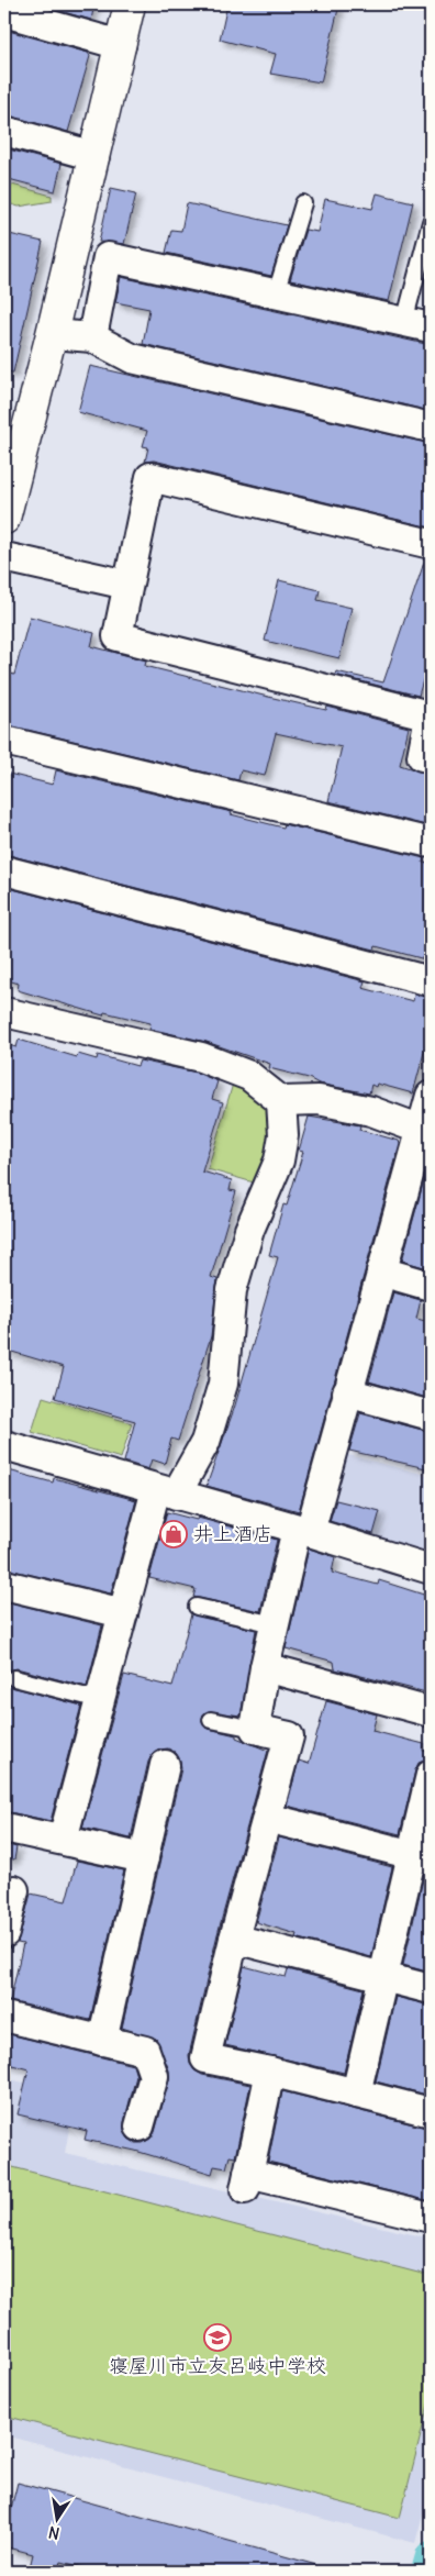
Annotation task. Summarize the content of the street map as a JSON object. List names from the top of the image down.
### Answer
{
  "places": {
    "shop": ["井上酒店"],
    "school or university": ["寝屋川市立友呂岐中学校"]
  },
  "north": "bottom"
}
